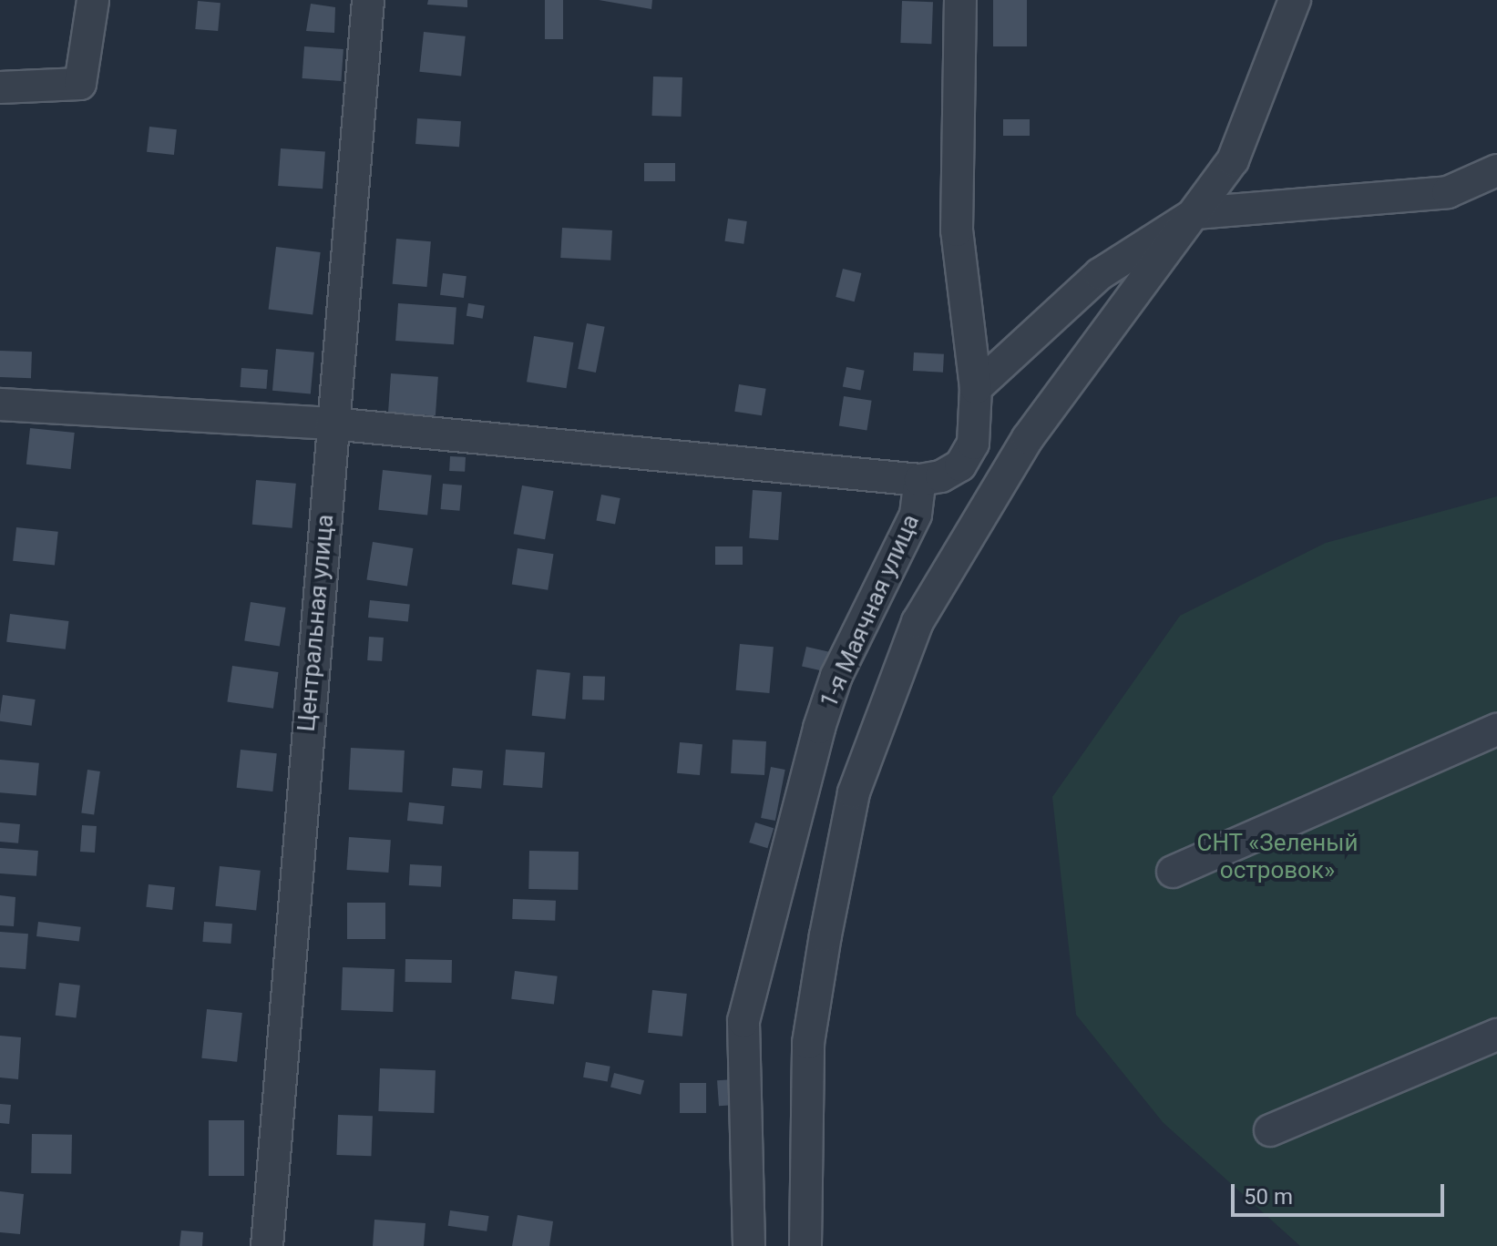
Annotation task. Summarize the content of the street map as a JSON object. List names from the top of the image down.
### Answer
{
  "streets": {
    "street": ["1-я Маячная улица", "Центральная улица"]
  },
  "parks": ["СНТ «Зеленый островок»"],
  "scale_bar": "50 m"
}
